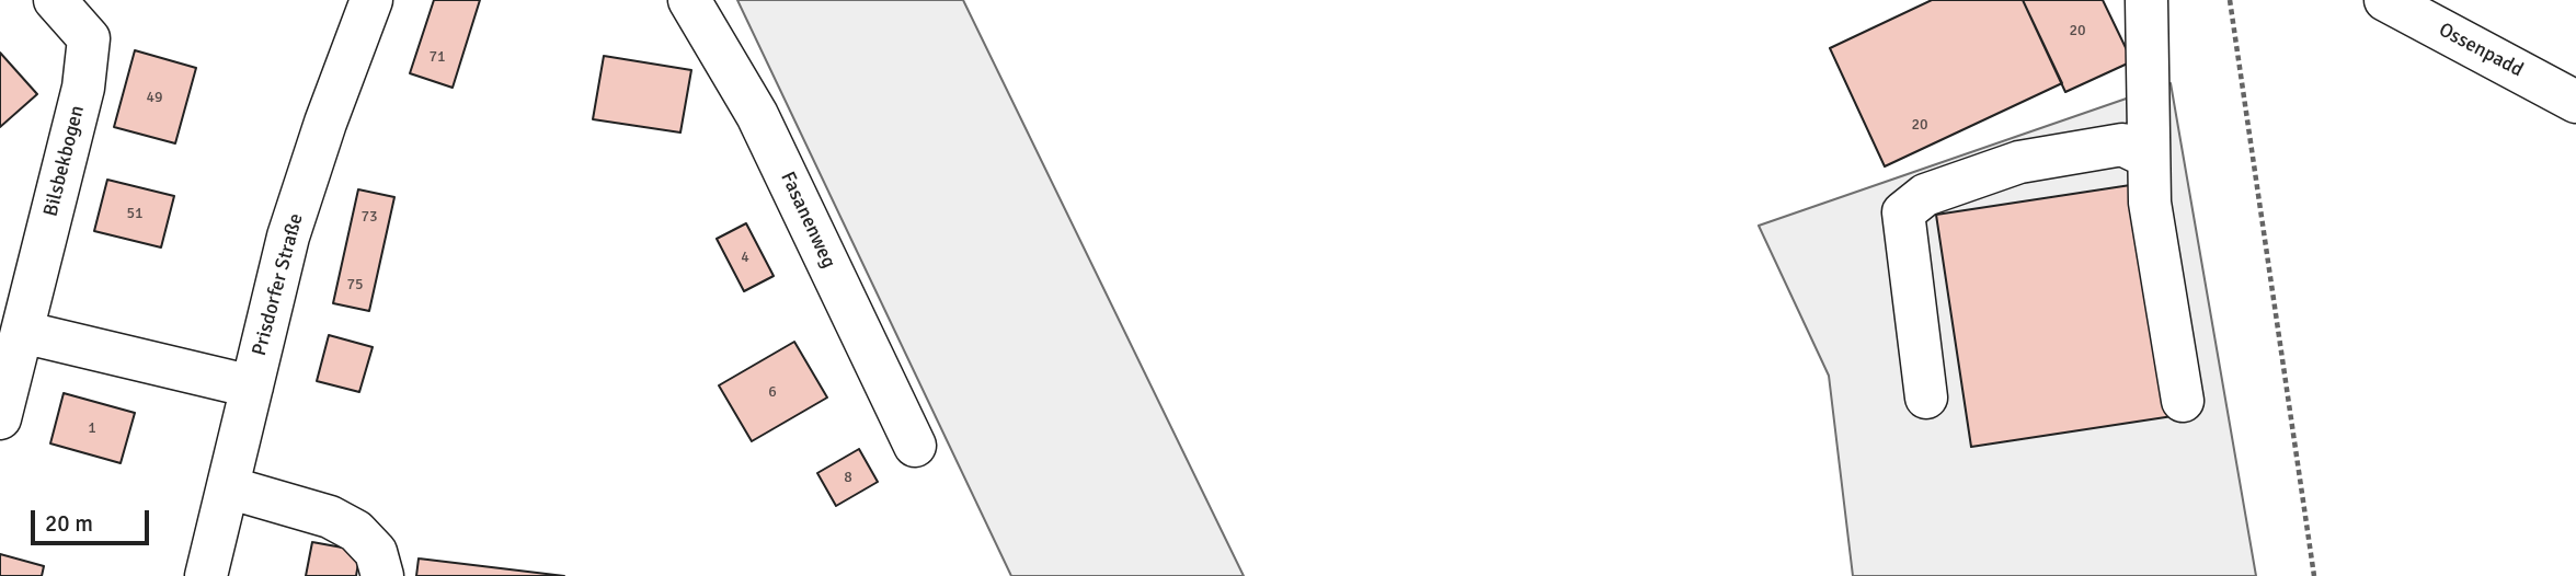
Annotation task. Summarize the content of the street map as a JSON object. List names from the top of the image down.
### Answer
{
  "streets": {
    "street": [
      "Ossenpadd",
      "Bilsbekbogen",
      "Fasanenweg",
      "Prisdorfer Straße"
    ]
  },
  "house_numbers": [
    "20",
    "71",
    "49",
    "20",
    "51",
    "73",
    "4",
    "75",
    "6",
    "1",
    "8"
  ],
  "scale_bar": "20 m"
}
